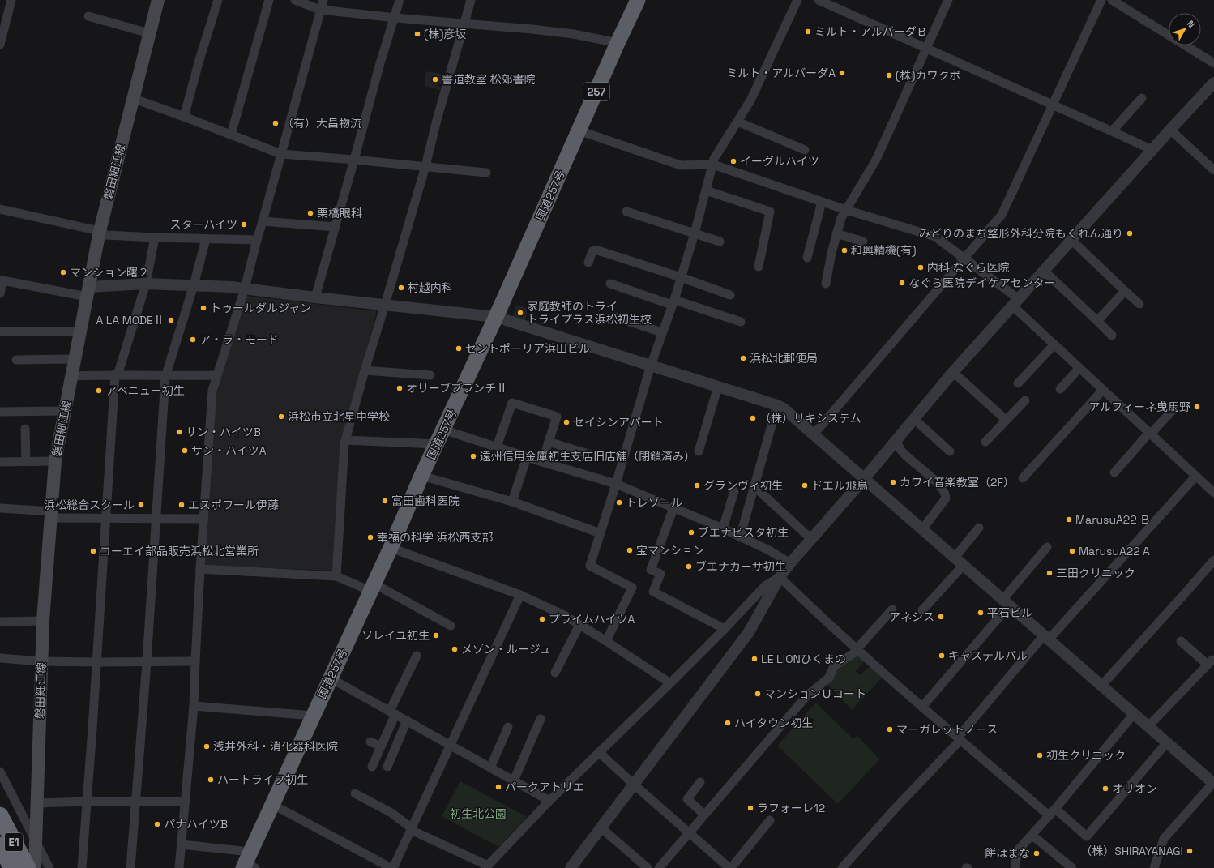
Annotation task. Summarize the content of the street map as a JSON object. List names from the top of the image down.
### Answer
{
  "streets": {
    "highway": ["257", "国道257号", "E1"],
    "main road": ["磐田細江線"]
  },
  "parks": ["初生北公園"],
  "places": [
    "ミルト・アルバーダＢ",
    "(株)彦坂",
    "ミルト・アルバーダA",
    "(株)カワクボ",
    "書道教室 松郊書院",
    "（有）大昌物流",
    "イーグルハイツ",
    "栗橋眼科",
    "スターハイツ",
    "みどりのまち整形外科分院もくれん通り",
    "和興精機(有)",
    "内科 なぐら医院",
    "マンション曙２",
    "なぐら医院デイケアセンター",
    "村越内科",
    "トゥールダルジャン",
    "家庭教師のトライ トライプラス浜松初生校",
    "A LA MODEⅡ",
    "ア・ラ・モード",
    "セントポーリア浜田ビル",
    "浜松北郵便局",
    "オリーブブランチⅡ",
    "アベニュー初生",
    "アルフィーネ曵馬野",
    "浜松市立北星中学校",
    "（株）リキシステム",
    "セイシンアパート",
    "サン・ハイツB",
    "サン・ハイツA",
    "遠州信用金庫初生支店旧店舗（閉鎖済み）",
    "カワイ音楽教室（2F）",
    "グランヴィ初生",
    "ドエル飛鳥",
    "富田歯科医院",
    "トレゾール",
    "浜松総合スクール",
    "エスポワール伊藤",
    "MarusuA22 Ｂ",
    "ブエナビスタ初生",
    "幸福の科学 浜松西支部",
    "宝マンション",
    "コーエイ部品販売浜松北営業所",
    "MarusuA22 A",
    "ブエナカーサ初生",
    "三田クリニック",
    "平石ビル",
    "アネシス",
    "プライムハイツA",
    "ソレイユ初生",
    "メゾン・ルージュ",
    "キャステルパル",
    "LE LIONひくまの",
    "マンションＵコート",
    "ハイタウン初生",
    "マーガレットノース",
    "浅井外科・消化器科医院",
    "初生クリニック",
    "ハートライフ初生",
    "パークアトリエ",
    "オリオン",
    "ラフォーレ12",
    "パナハイツB",
    "（株）SHIRAYANAGI",
    "餅はまな"
  ],
  "north": "top right"
}
